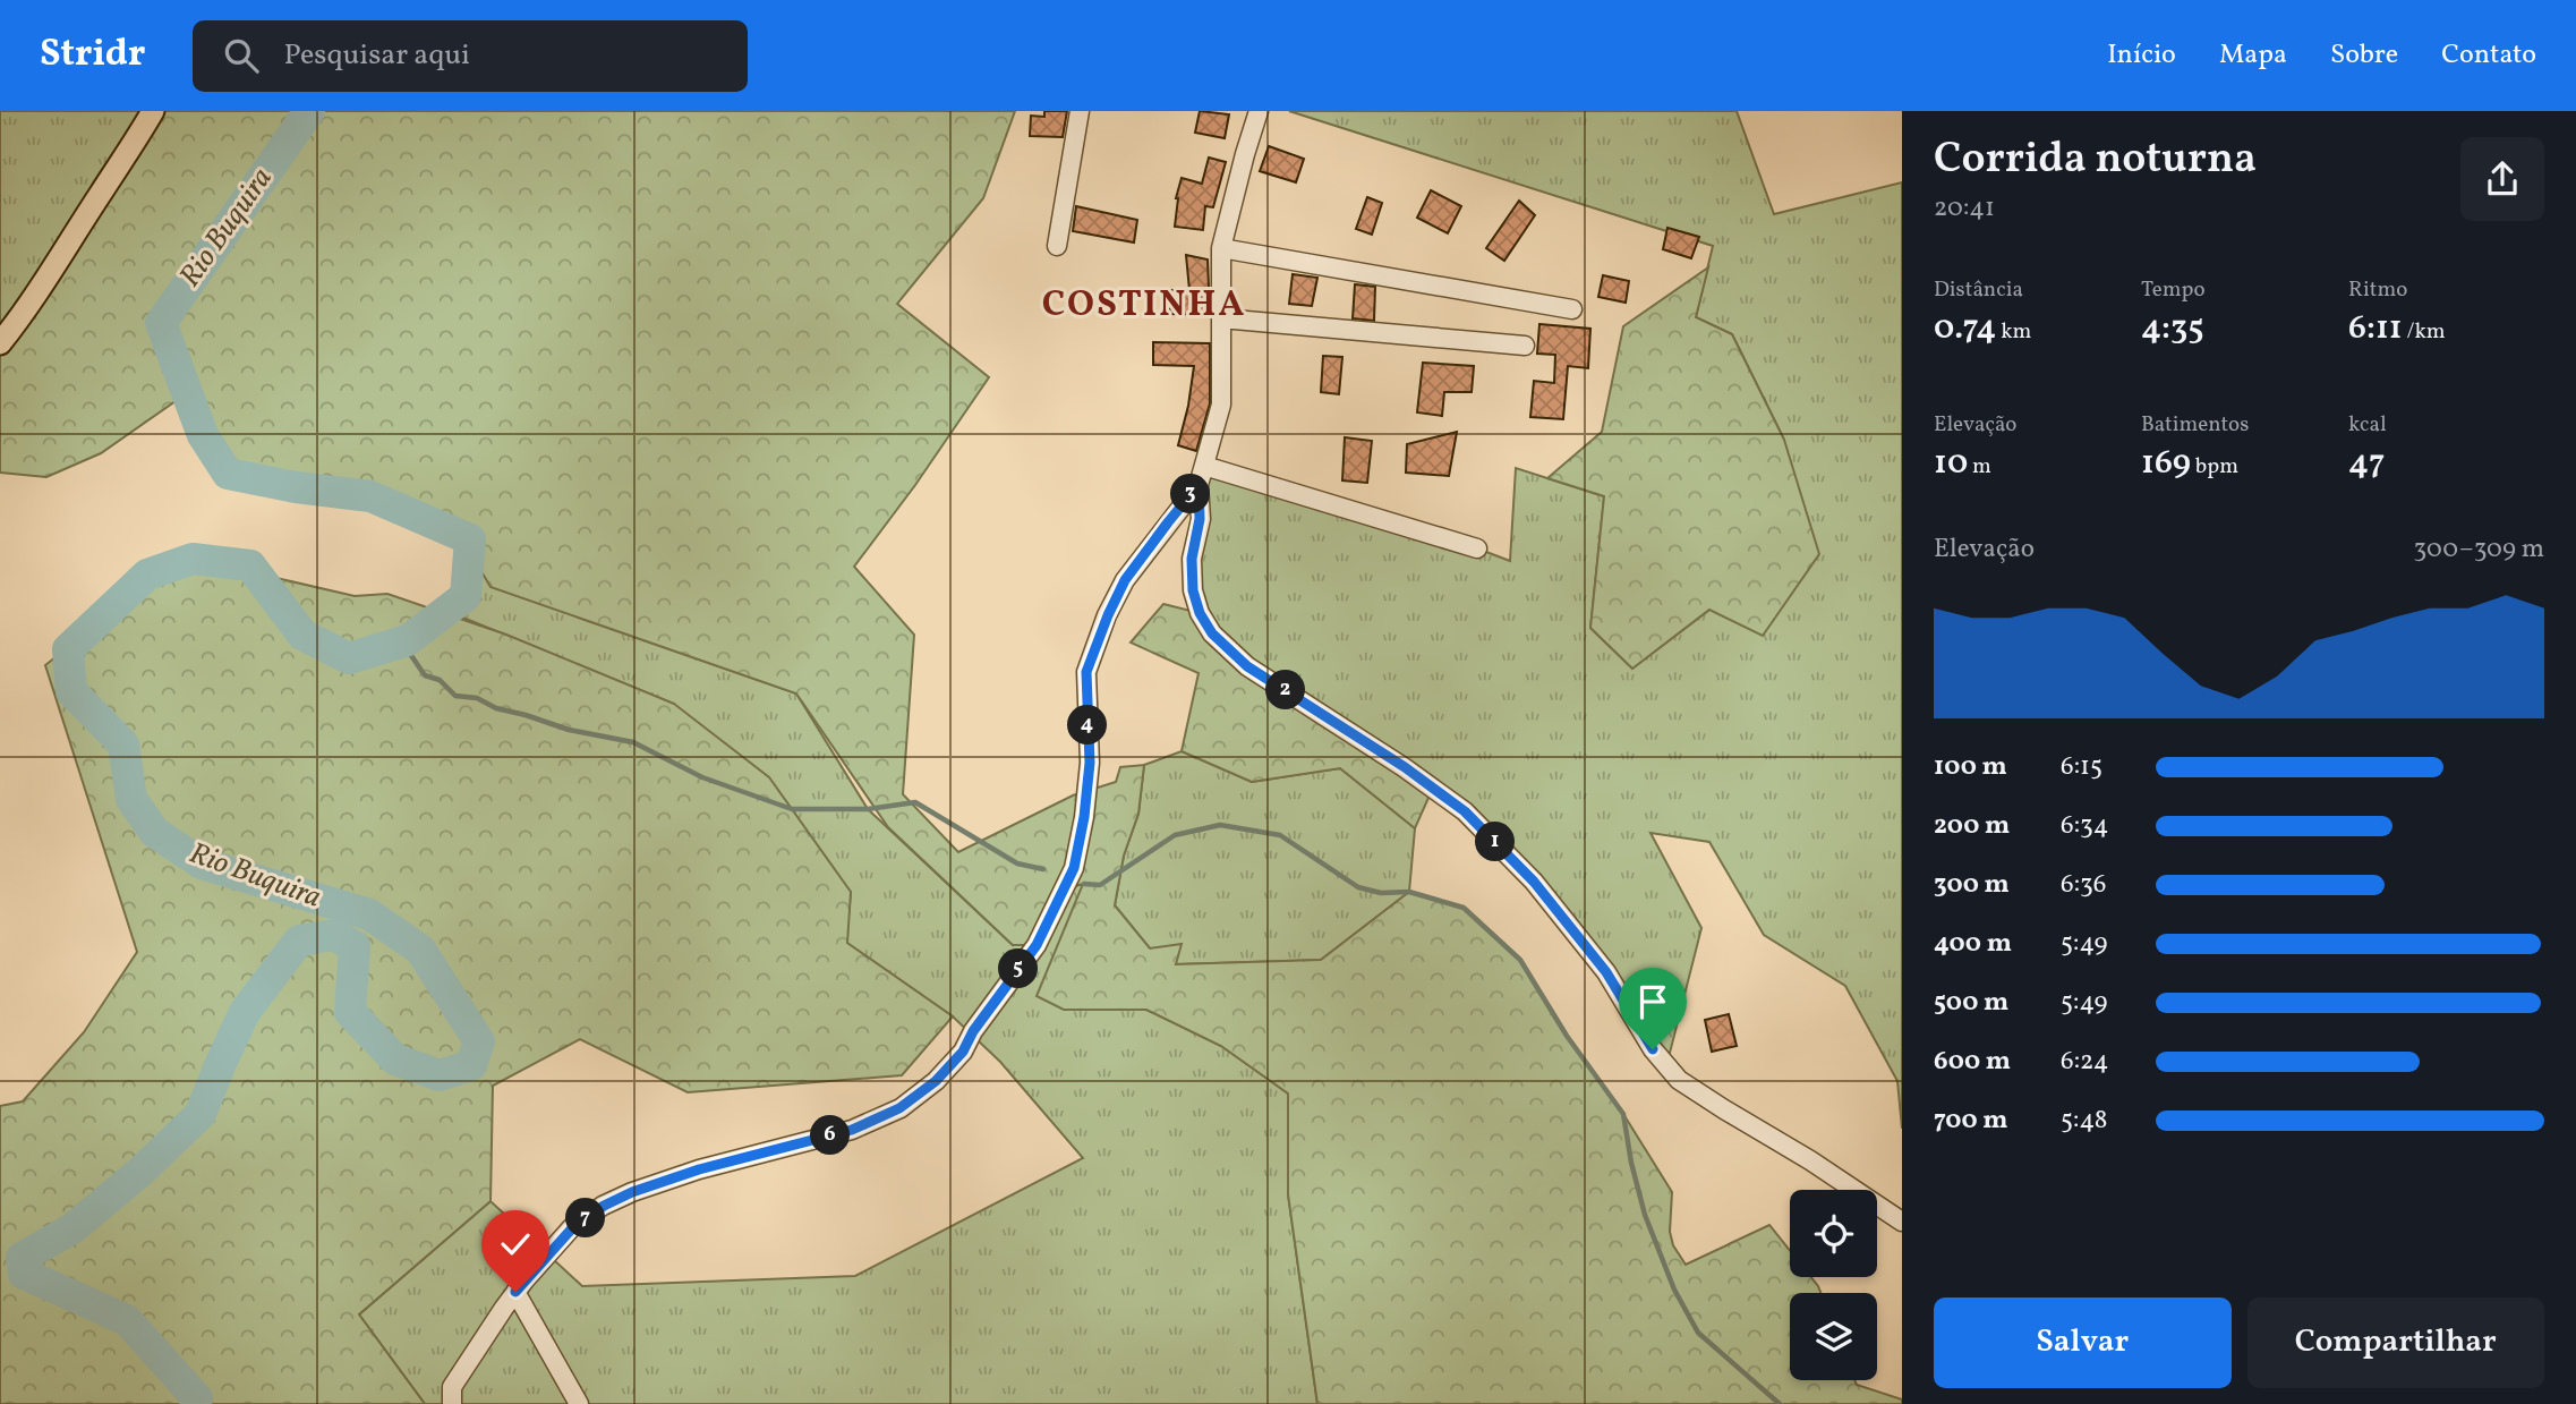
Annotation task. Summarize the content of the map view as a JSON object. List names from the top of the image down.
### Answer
{
  "districts": ["COSTINHA"],
  "water": ["Rio Buquira"],
  "page": {
    "header": "Stridr",
    "search": "Pesquisar aqui",
    "nav": [
      "Início",
      "Mapa",
      "Sobre",
      "Contato"
    ],
    "heading": ["Corrida noturna", "20:41"],
    "stats": [
      ["Distância", "0.74 km"],
      ["Tempo", "4:35"],
      ["Ritmo", "6:11 /km"],
      ["Elevação", "10 m"],
      ["Batimentos", "169 bpm"],
      ["kcal", "47"]
    ],
    "pins": [
      "3",
      "2",
      "4",
      "1",
      "5",
      "6",
      "7"
    ],
    "chart": ["Elevação", "300–309 m"],
    "list": [
      {
        "name": "100 m",
        "note": "6:15"
      },
      {
        "name": "200 m",
        "note": "6:34"
      },
      {
        "name": "300 m",
        "note": "6:36"
      },
      {
        "name": "400 m",
        "note": "5:49"
      },
      {
        "name": "500 m",
        "note": "5:49"
      },
      {
        "name": "600 m",
        "note": "6:24"
      },
      {
        "name": "700 m",
        "note": "5:48"
      }
    ],
    "buttons": ["Salvar", "Compartilhar"]
  }
}
